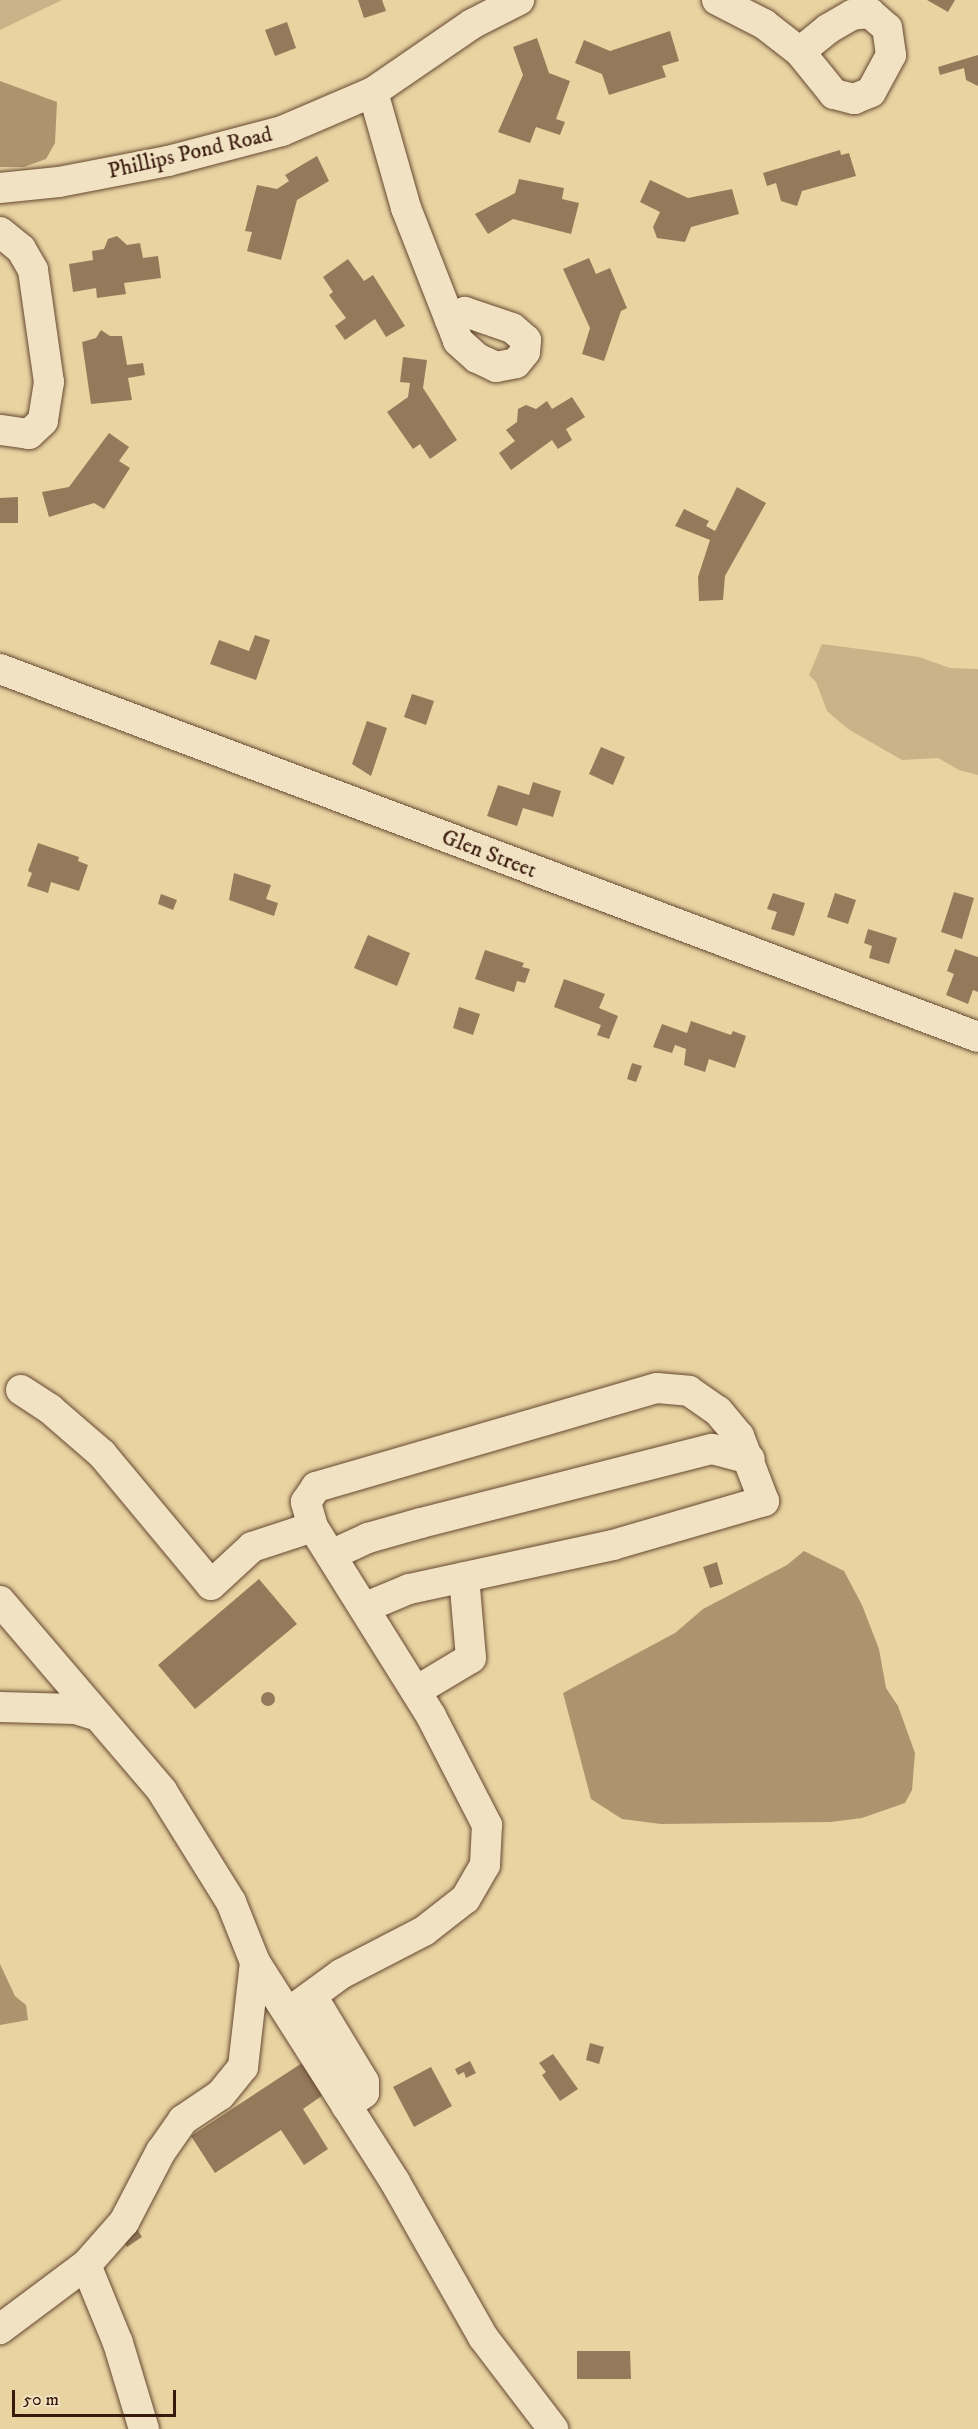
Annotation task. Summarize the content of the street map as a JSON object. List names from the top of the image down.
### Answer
{
  "streets": {
    "street": ["Phillips Pond Road", "Glen Street"]
  },
  "scale_bar": "50 m"
}
